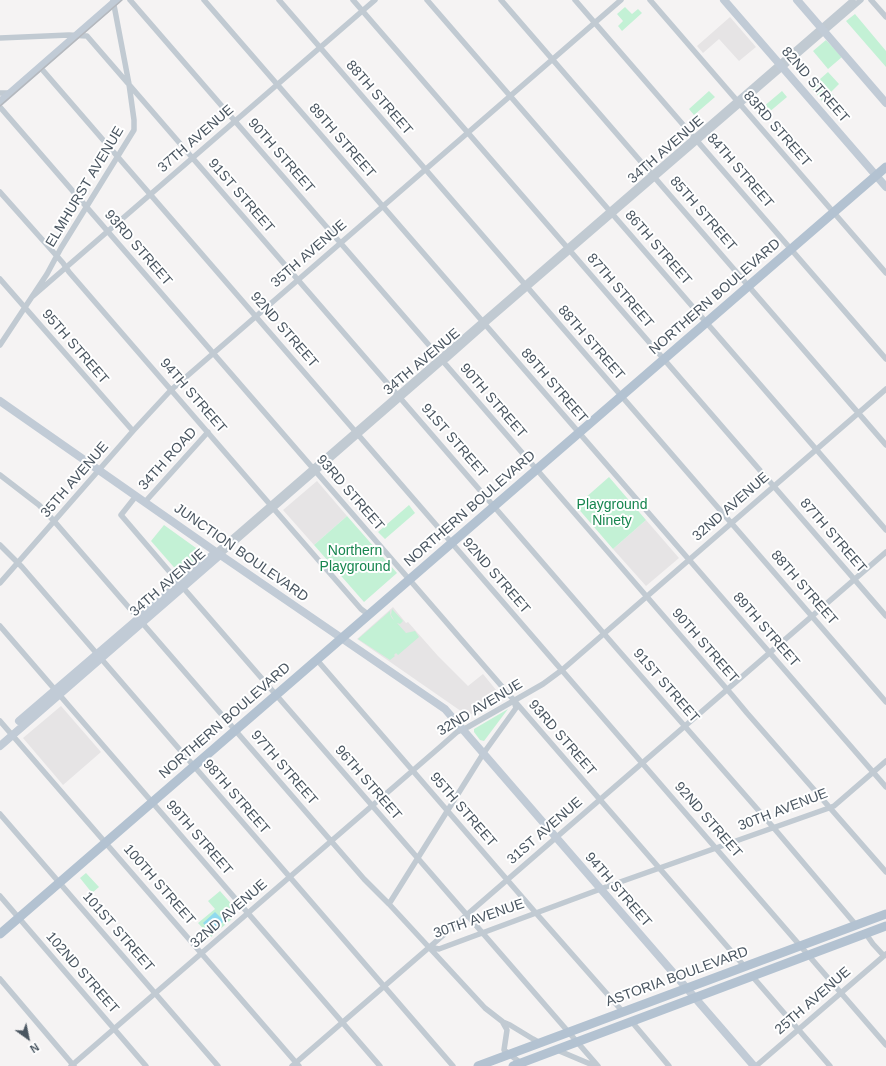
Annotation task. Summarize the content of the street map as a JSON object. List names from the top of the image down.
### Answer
{
  "streets": {
    "main road": [
      "82ND STREET",
      "34TH AVENUE",
      "NORTHERN BOULEVARD",
      "94TH STREET",
      "JUNCTION BOULEVARD",
      "ASTORIA BOULEVARD"
    ],
    "street": [
      "88TH STREET",
      "83RD STREET",
      "37TH AVENUE",
      "89TH STREET",
      "90TH STREET",
      "84TH STREET",
      "ELMHURST AVENUE",
      "91ST STREET",
      "85TH STREET",
      "93RD STREET",
      "86TH STREET",
      "35TH AVENUE",
      "87TH STREET",
      "92ND STREET",
      "95TH STREET",
      "34TH ROAD",
      "32ND AVENUE",
      "97TH STREET",
      "96TH STREET",
      "98TH STREET",
      "30TH AVENUE",
      "31ST AVENUE",
      "99TH STREET",
      "100TH STREET",
      "101ST STREET",
      "102ND STREET",
      "25TH AVENUE"
    ]
  },
  "crossings": [
    ["82ND STREET", "34TH AVENUE"],
    ["82ND STREET", "NORTHERN BOULEVARD"],
    ["88TH STREET", "37TH AVENUE"],
    ["88TH STREET", "34TH AVENUE"],
    ["88TH STREET", "35TH AVENUE"],
    ["88TH STREET", "NORTHERN BOULEVARD"],
    ["88TH STREET", "32ND AVENUE"],
    ["88TH STREET", "31ST AVENUE"],
    ["83RD STREET", "34TH AVENUE"],
    ["83RD STREET", "NORTHERN BOULEVARD"],
    ["37TH AVENUE", "89TH STREET"],
    ["37TH AVENUE", "90TH STREET"],
    ["37TH AVENUE", "ELMHURST AVENUE"],
    ["37TH AVENUE", "91ST STREET"],
    ["37TH AVENUE", "93RD STREET"],
    ["37TH AVENUE", "87TH STREET"],
    ["37TH AVENUE", "92ND STREET"],
    ["37TH AVENUE", "94TH STREET"],
    ["89TH STREET", "34TH AVENUE"],
    ["89TH STREET", "35TH AVENUE"],
    ["89TH STREET", "NORTHERN BOULEVARD"],
    ["89TH STREET", "32ND AVENUE"],
    ["89TH STREET", "30TH AVENUE"],
    ["89TH STREET", "31ST AVENUE"],
    ["34TH AVENUE", "90TH STREET"],
    ["34TH AVENUE", "84TH STREET"],
    ["34TH AVENUE", "91ST STREET"],
    ["34TH AVENUE", "85TH STREET"],
    ["34TH AVENUE", "93RD STREET"],
    ["34TH AVENUE", "86TH STREET"],
    ["34TH AVENUE", "87TH STREET"],
    ["34TH AVENUE", "92ND STREET"],
    ["34TH AVENUE", "94TH STREET"],
    ["34TH AVENUE", "JUNCTION BOULEVARD"],
    ["34TH AVENUE", "97TH STREET"],
    ["34TH AVENUE", "96TH STREET"],
    ["34TH AVENUE", "98TH STREET"],
    ["34TH AVENUE", "99TH STREET"],
    ["34TH AVENUE", "100TH STREET"],
    ["90TH STREET", "35TH AVENUE"],
    ["90TH STREET", "NORTHERN BOULEVARD"],
    ["90TH STREET", "32ND AVENUE"],
    ["90TH STREET", "30TH AVENUE"],
    ["90TH STREET", "31ST AVENUE"],
    ["84TH STREET", "35TH AVENUE"],
    ["84TH STREET", "NORTHERN BOULEVARD"],
    ["ELMHURST AVENUE", "91ST STREET"],
    ["ELMHURST AVENUE", "93RD STREET"],
    ["ELMHURST AVENUE", "92ND STREET"],
    ["ELMHURST AVENUE", "95TH STREET"],
    ["ELMHURST AVENUE", "94TH STREET"],
    ["91ST STREET", "35TH AVENUE"],
    ["91ST STREET", "NORTHERN BOULEVARD"],
    ["91ST STREET", "32ND AVENUE"],
    ["91ST STREET", "30TH AVENUE"],
    ["91ST STREET", "31ST AVENUE"],
    ["91ST STREET", "ASTORIA BOULEVARD"],
    ["85TH STREET", "35TH AVENUE"],
    ["85TH STREET", "NORTHERN BOULEVARD"],
    ["85TH STREET", "32ND AVENUE"],
    ["93RD STREET", "35TH AVENUE"],
    ["93RD STREET", "NORTHERN BOULEVARD"],
    ["93RD STREET", "32ND AVENUE"],
    ["93RD STREET", "30TH AVENUE"],
    ["93RD STREET", "31ST AVENUE"],
    ["93RD STREET", "ASTORIA BOULEVARD"],
    ["86TH STREET", "35TH AVENUE"],
    ["86TH STREET", "NORTHERN BOULEVARD"],
    ["86TH STREET", "32ND AVENUE"],
    ["35TH AVENUE", "87TH STREET"],
    ["35TH AVENUE", "92ND STREET"],
    ["35TH AVENUE", "95TH STREET"],
    ["35TH AVENUE", "94TH STREET"],
    ["35TH AVENUE", "JUNCTION BOULEVARD"],
    ["35TH AVENUE", "97TH STREET"],
    ["35TH AVENUE", "98TH STREET"],
    ["87TH STREET", "NORTHERN BOULEVARD"],
    ["87TH STREET", "32ND AVENUE"],
    ["87TH STREET", "31ST AVENUE"],
    ["NORTHERN BOULEVARD", "92ND STREET"],
    ["NORTHERN BOULEVARD", "95TH STREET"],
    ["NORTHERN BOULEVARD", "94TH STREET"],
    ["NORTHERN BOULEVARD", "JUNCTION BOULEVARD"],
    ["NORTHERN BOULEVARD", "97TH STREET"],
    ["NORTHERN BOULEVARD", "96TH STREET"],
    ["NORTHERN BOULEVARD", "98TH STREET"],
    ["NORTHERN BOULEVARD", "99TH STREET"],
    ["NORTHERN BOULEVARD", "100TH STREET"],
    ["NORTHERN BOULEVARD", "101ST STREET"],
    ["NORTHERN BOULEVARD", "102ND STREET"],
    ["92ND STREET", "32ND AVENUE"],
    ["92ND STREET", "30TH AVENUE"],
    ["92ND STREET", "31ST AVENUE"],
    ["92ND STREET", "ASTORIA BOULEVARD"],
    ["92ND STREET", "25TH AVENUE"],
    ["95TH STREET", "32ND AVENUE"],
    ["95TH STREET", "30TH AVENUE"],
    ["95TH STREET", "31ST AVENUE"],
    ["95TH STREET", "ASTORIA BOULEVARD"],
    ["94TH STREET", "34TH ROAD"],
    ["94TH STREET", "32ND AVENUE"],
    ["94TH STREET", "JUNCTION BOULEVARD"],
    ["94TH STREET", "30TH AVENUE"],
    ["94TH STREET", "31ST AVENUE"],
    ["94TH STREET", "ASTORIA BOULEVARD"],
    ["94TH STREET", "25TH AVENUE"],
    ["34TH ROAD", "JUNCTION BOULEVARD"],
    ["34TH ROAD", "96TH STREET"],
    ["32ND AVENUE", "JUNCTION BOULEVARD"],
    ["32ND AVENUE", "97TH STREET"],
    ["32ND AVENUE", "96TH STREET"],
    ["32ND AVENUE", "98TH STREET"],
    ["32ND AVENUE", "99TH STREET"],
    ["32ND AVENUE", "100TH STREET"],
    ["32ND AVENUE", "101ST STREET"],
    ["32ND AVENUE", "102ND STREET"],
    ["97TH STREET", "30TH AVENUE"],
    ["97TH STREET", "31ST AVENUE"],
    ["97TH STREET", "ASTORIA BOULEVARD"],
    ["96TH STREET", "30TH AVENUE"],
    ["96TH STREET", "31ST AVENUE"],
    ["96TH STREET", "ASTORIA BOULEVARD"],
    ["98TH STREET", "31ST AVENUE"],
    ["30TH AVENUE", "31ST AVENUE"],
    ["31ST AVENUE", "99TH STREET"],
    ["31ST AVENUE", "100TH STREET"]
  ],
  "parks": ["Playground Ninety", "Northern Playground"],
  "north": "bottom right"
}
